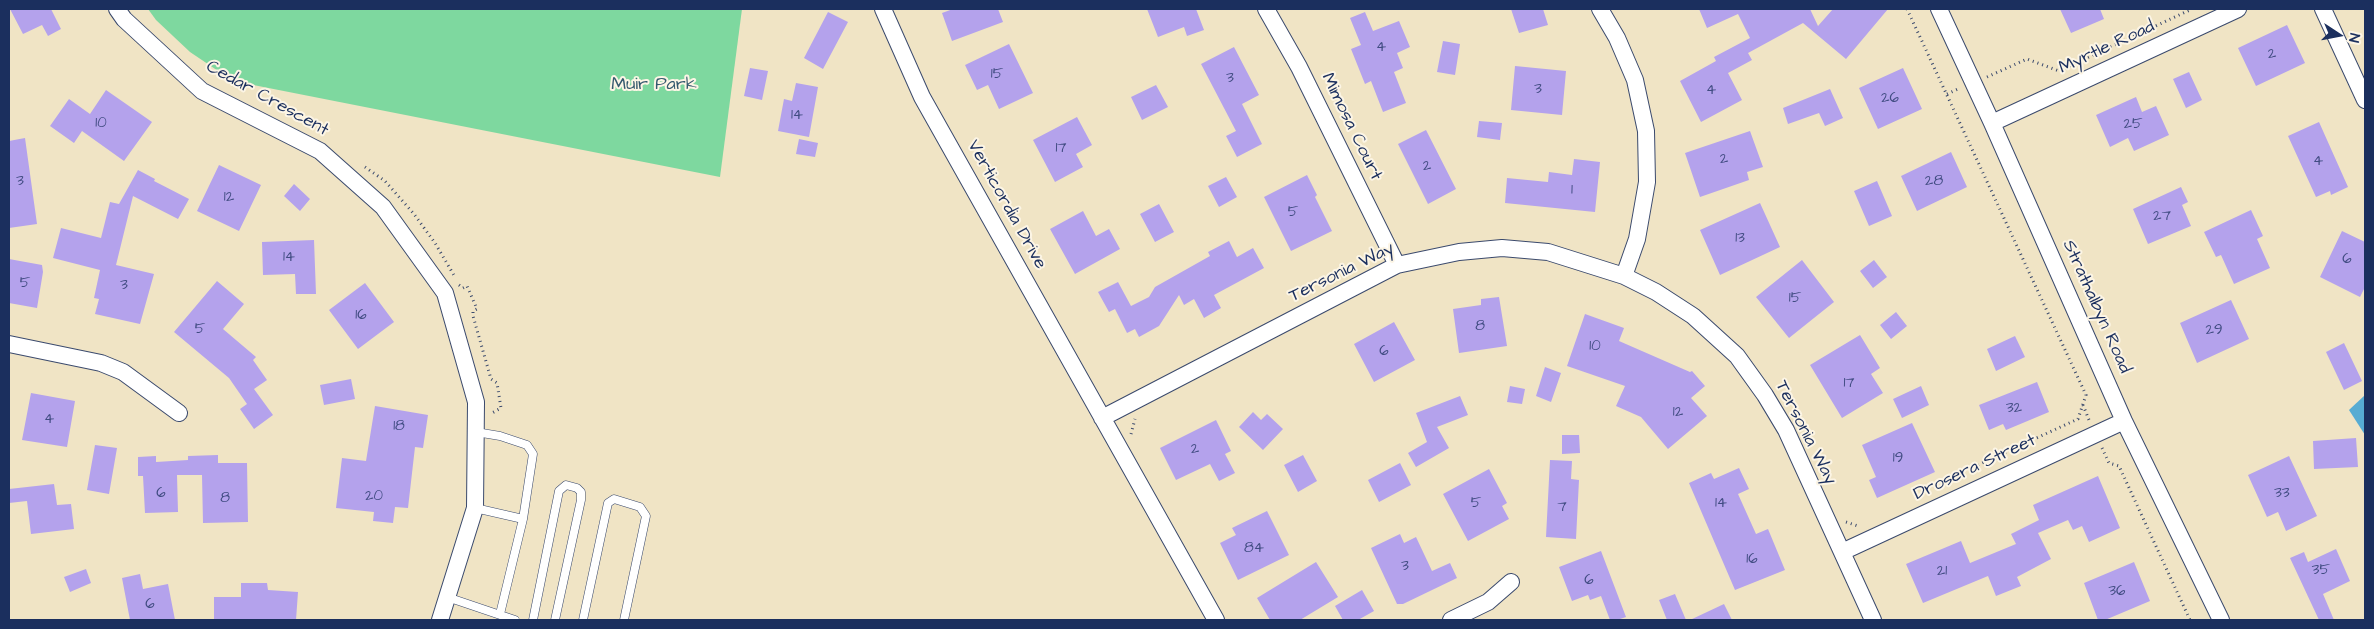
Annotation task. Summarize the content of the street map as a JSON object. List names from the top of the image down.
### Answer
{
  "streets": {
    "street": [
      "Myrtle Road",
      "Cedar Crescent",
      "Mimosa Court",
      "Verticordia Drive",
      "Tersonia Way",
      "Strathalbyn Road",
      "Drosera Street"
    ]
  },
  "crossings": [
    ["Myrtle Road", "Strathalbyn Road"],
    ["Mimosa Court", "Tersonia Way"],
    ["Verticordia Drive", "Tersonia Way"],
    ["Tersonia Way", "Drosera Street"],
    ["Strathalbyn Road", "Drosera Street"]
  ],
  "parks": ["Muir Park"],
  "house_numbers": [
    "4",
    "2",
    "15",
    "3",
    "3",
    "4",
    "26",
    "14",
    "10",
    "25",
    "17",
    "2",
    "4",
    "2",
    "3",
    "28",
    "1",
    "12",
    "5",
    "27",
    "13",
    "14",
    "6",
    "5",
    "3",
    "15",
    "16",
    "8",
    "5",
    "29",
    "10",
    "6",
    "17",
    "32",
    "12",
    "4",
    "18",
    "2",
    "19",
    "6",
    "33",
    "20",
    "8",
    "5",
    "14",
    "7",
    "84",
    "16",
    "3",
    "35",
    "21",
    "6",
    "36",
    "6"
  ],
  "north": "right"
}
